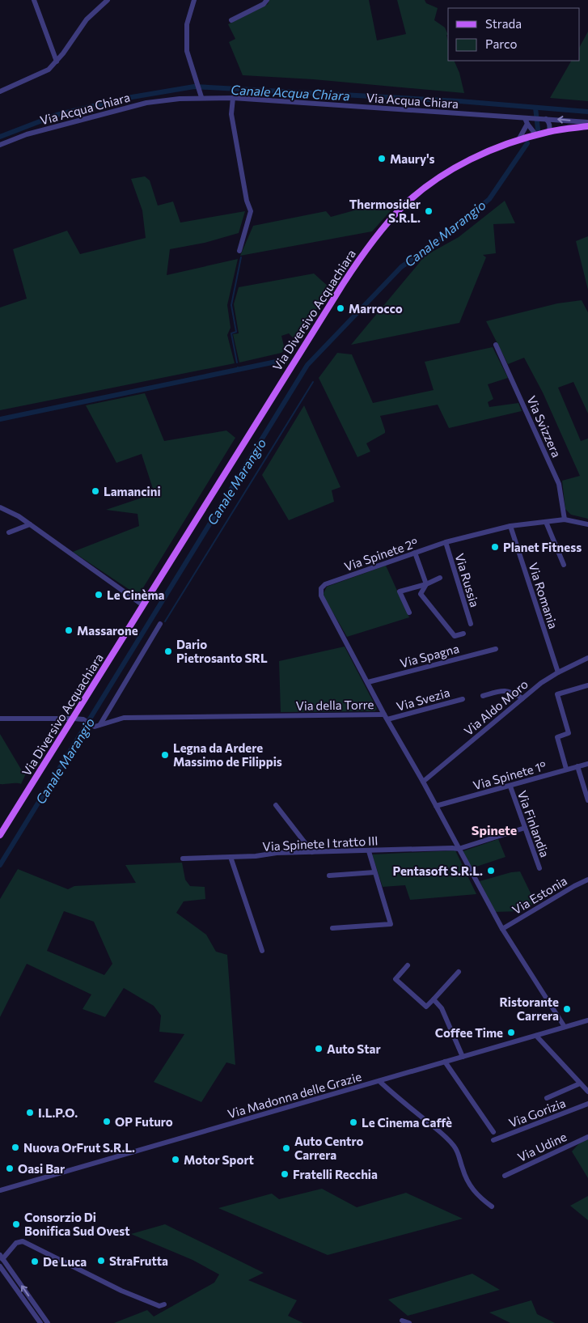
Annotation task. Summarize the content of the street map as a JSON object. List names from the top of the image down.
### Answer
{
  "streets": {
    "main road": ["Via Diversivo Acquachiara"],
    "street": [
      "Via Acqua Chiara",
      "Via Svizzera",
      "Via Spinete 2°",
      "Via Russia",
      "Via Romania",
      "Via Spagna",
      "Via Svezia",
      "Via della Torre",
      "Via Aldo Moro",
      "Via Spinete 1°",
      "Via Finlandia",
      "Via Spinete I tratto III",
      "Via Estonia",
      "Via Madonna delle Grazie",
      "Via Gorizia",
      "Via Udine"
    ]
  },
  "crossings": [
    ["Via Diversivo Acquachiara", "Via della Torre"],
    ["Via Svizzera", "Via Spinete 2°"],
    ["Via Spinete 2°", "Via Russia"],
    ["Via Spinete 2°", "Via Romania"],
    ["Via Spinete 2°", "Via Spagna"],
    ["Via Spinete 2°", "Via della Torre"],
    ["Via Romania", "Via Aldo Moro"],
    ["Via Svezia", "Via della Torre"],
    ["Via della Torre", "Via Aldo Moro"],
    ["Via della Torre", "Via Spinete 1°"],
    ["Via della Torre", "Via Spinete I tratto III"],
    ["Via della Torre", "Via Estonia"],
    ["Via della Torre", "Via Madonna delle Grazie"],
    ["Via Spinete 1°", "Via Finlandia"],
    ["Via Finlandia", "Via Spinete I tratto III"]
  ],
  "districts": ["Spinete"],
  "water": ["Canale Acqua Chiara", "Canale Marangio"],
  "places": [
    "Maury's",
    "Thermosider S.R.L.",
    "Marrocco",
    "Lamancini",
    "Planet Fitness",
    "Le Cinèma",
    "Massarone",
    "Dario Pietrosanto SRL",
    "Legna da Ardere Massimo de Filippis",
    "Pentasoft S.R.L.",
    "Ristorante Carrera",
    "Coffee Time",
    "Auto Star",
    "I.L.P.O.",
    "OP Futuro",
    "Le Cinema Caffè",
    "Nuova OrFrut S.R.L.",
    "Auto Centro Carrera",
    "Motor Sport",
    "Oasi Bar",
    "Fratelli Recchia",
    "Consorzio Di Bonifica Sud Ovest",
    "StraFrutta",
    "De Luca"
  ],
  "legend": ["Strada", "Parco"]
}
